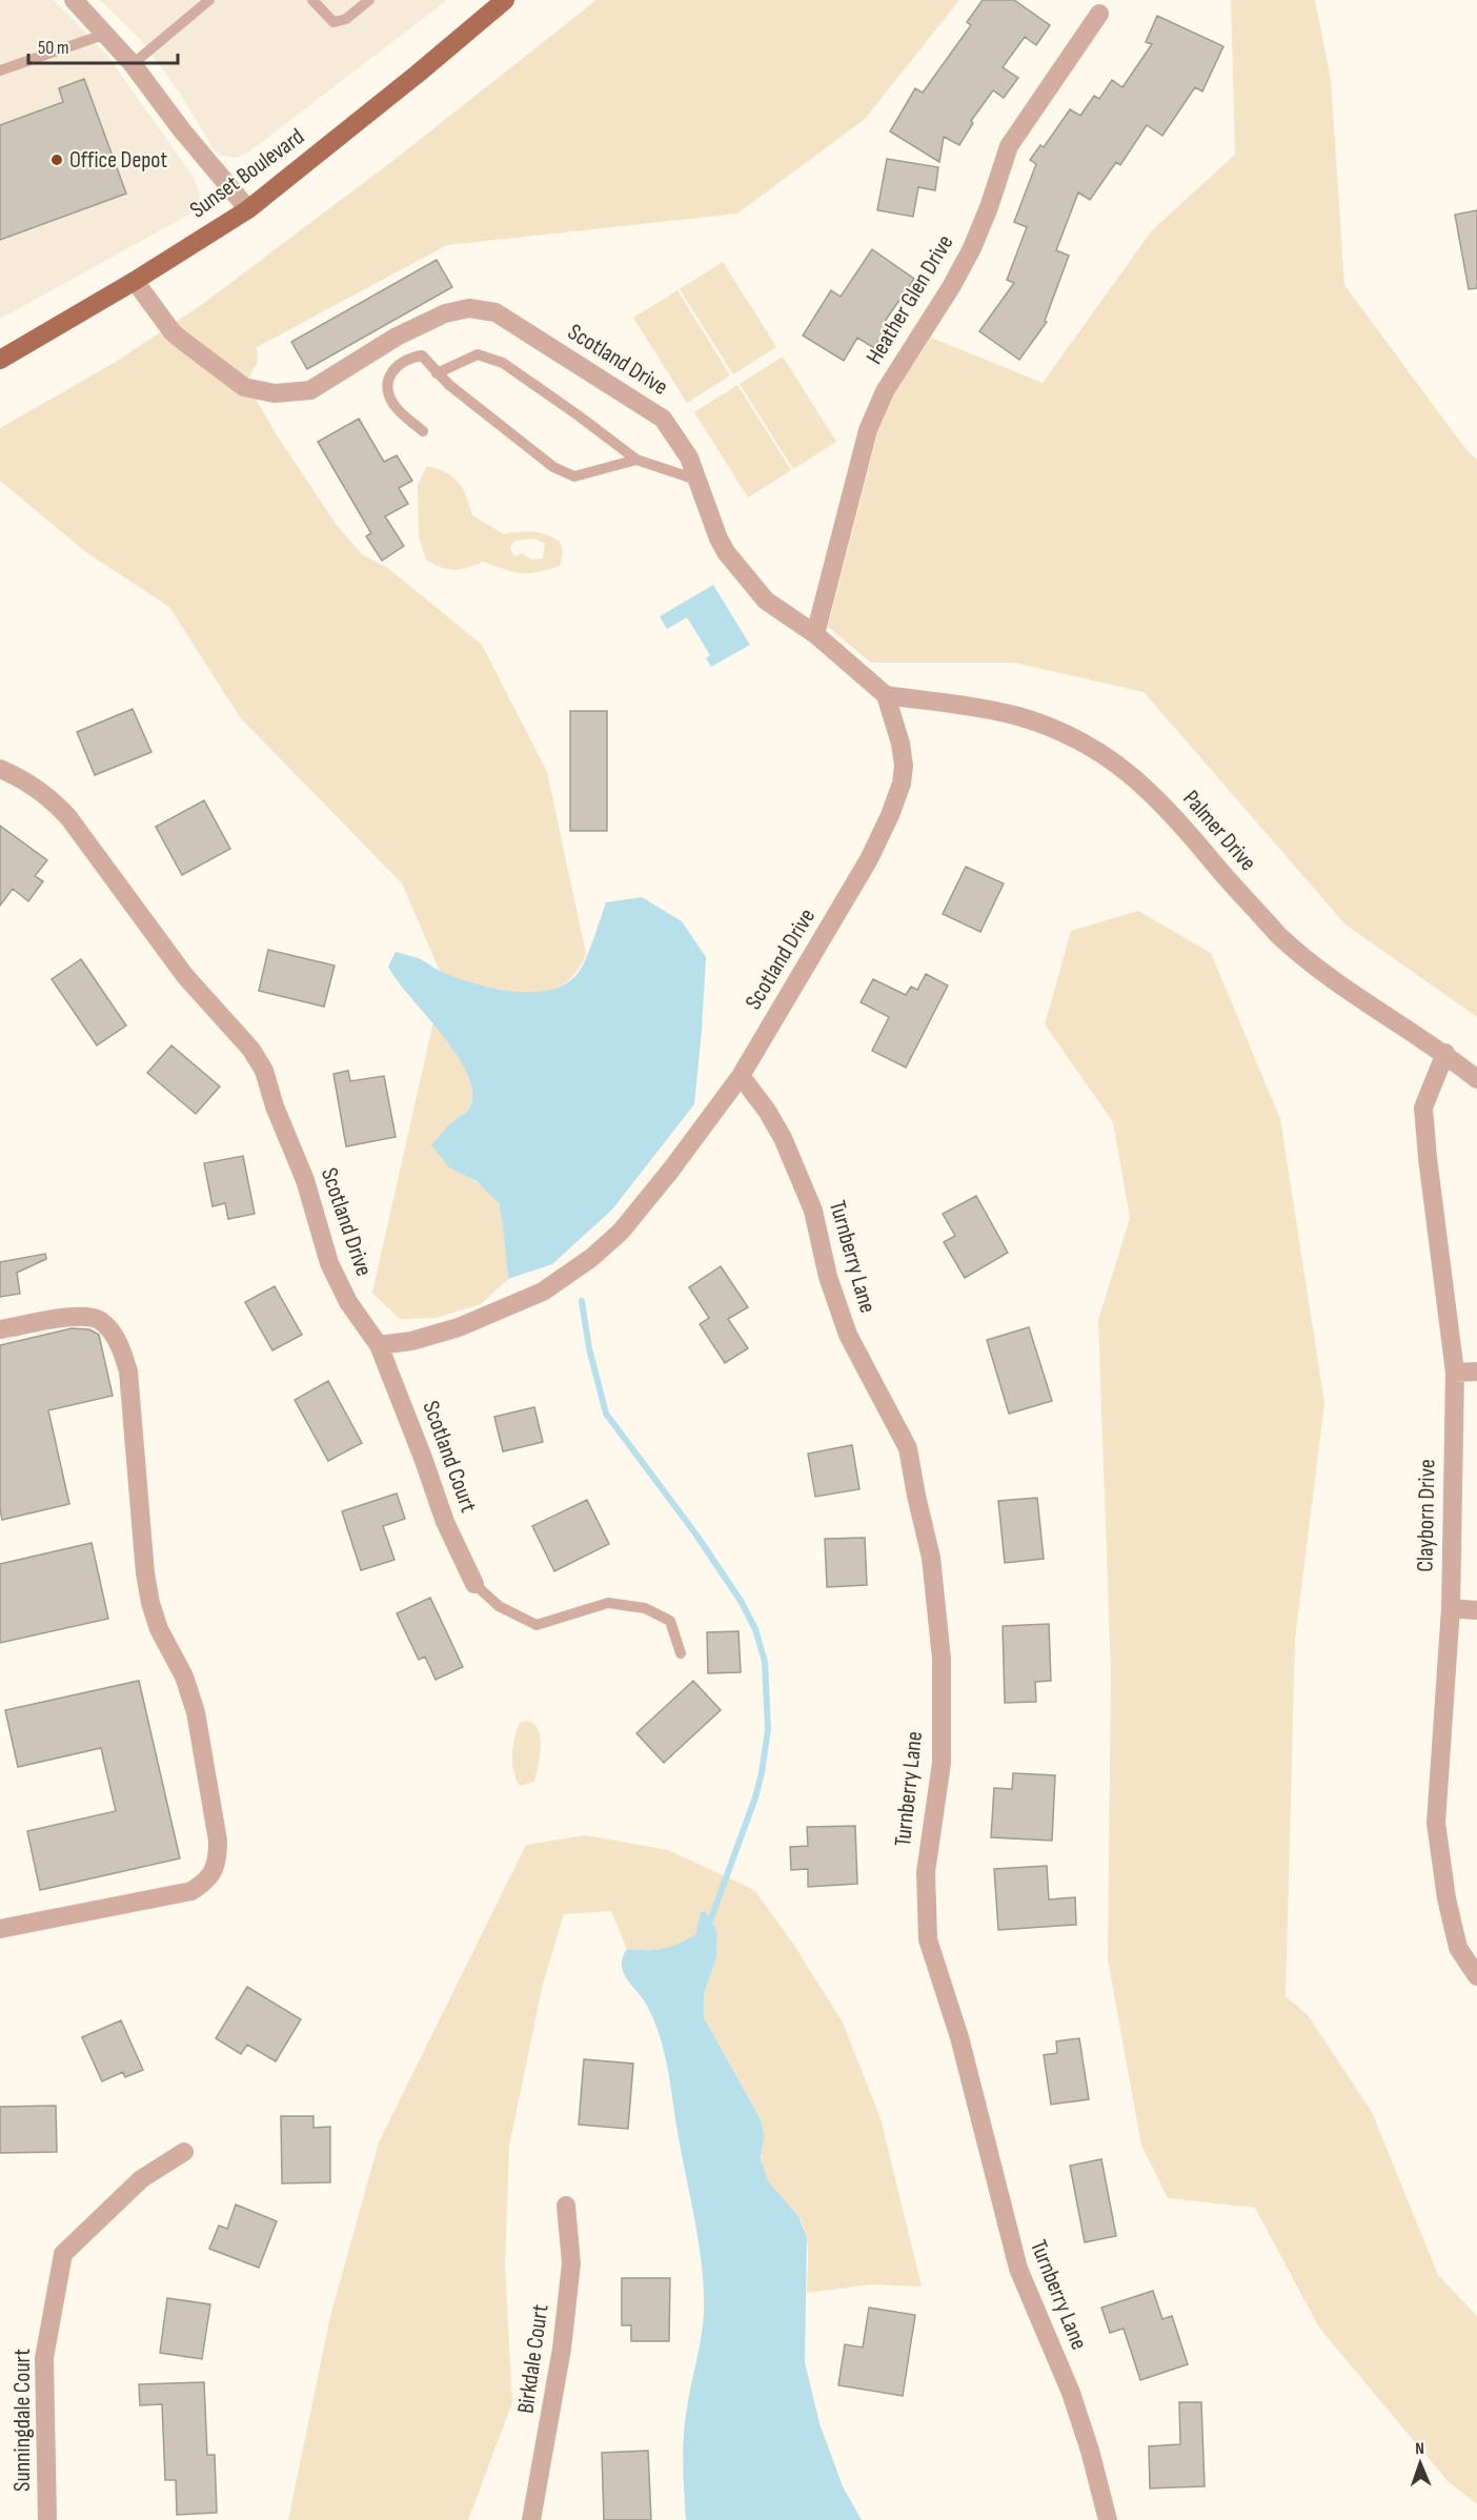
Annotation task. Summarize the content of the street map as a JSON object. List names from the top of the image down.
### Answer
{
  "streets": {
    "main road": ["Sunset Boulevard"],
    "street": [
      "Heather Glen Drive",
      "Scotland Drive",
      "Palmer Drive",
      "Turnberry Lane",
      "Scotland Court",
      "Clayborn Drive",
      "Birkdale Court",
      "Sunningdale Court"
    ]
  },
  "crossings": [
    ["Sunset Boulevard", "Scotland Drive"],
    ["Heather Glen Drive", "Scotland Drive"],
    ["Scotland Drive", "Palmer Drive"],
    ["Scotland Drive", "Turnberry Lane"],
    ["Scotland Drive", "Scotland Court"],
    ["Palmer Drive", "Clayborn Drive"]
  ],
  "places": ["Office Depot"],
  "scale_bar": "50 m",
  "north": "top"
}
